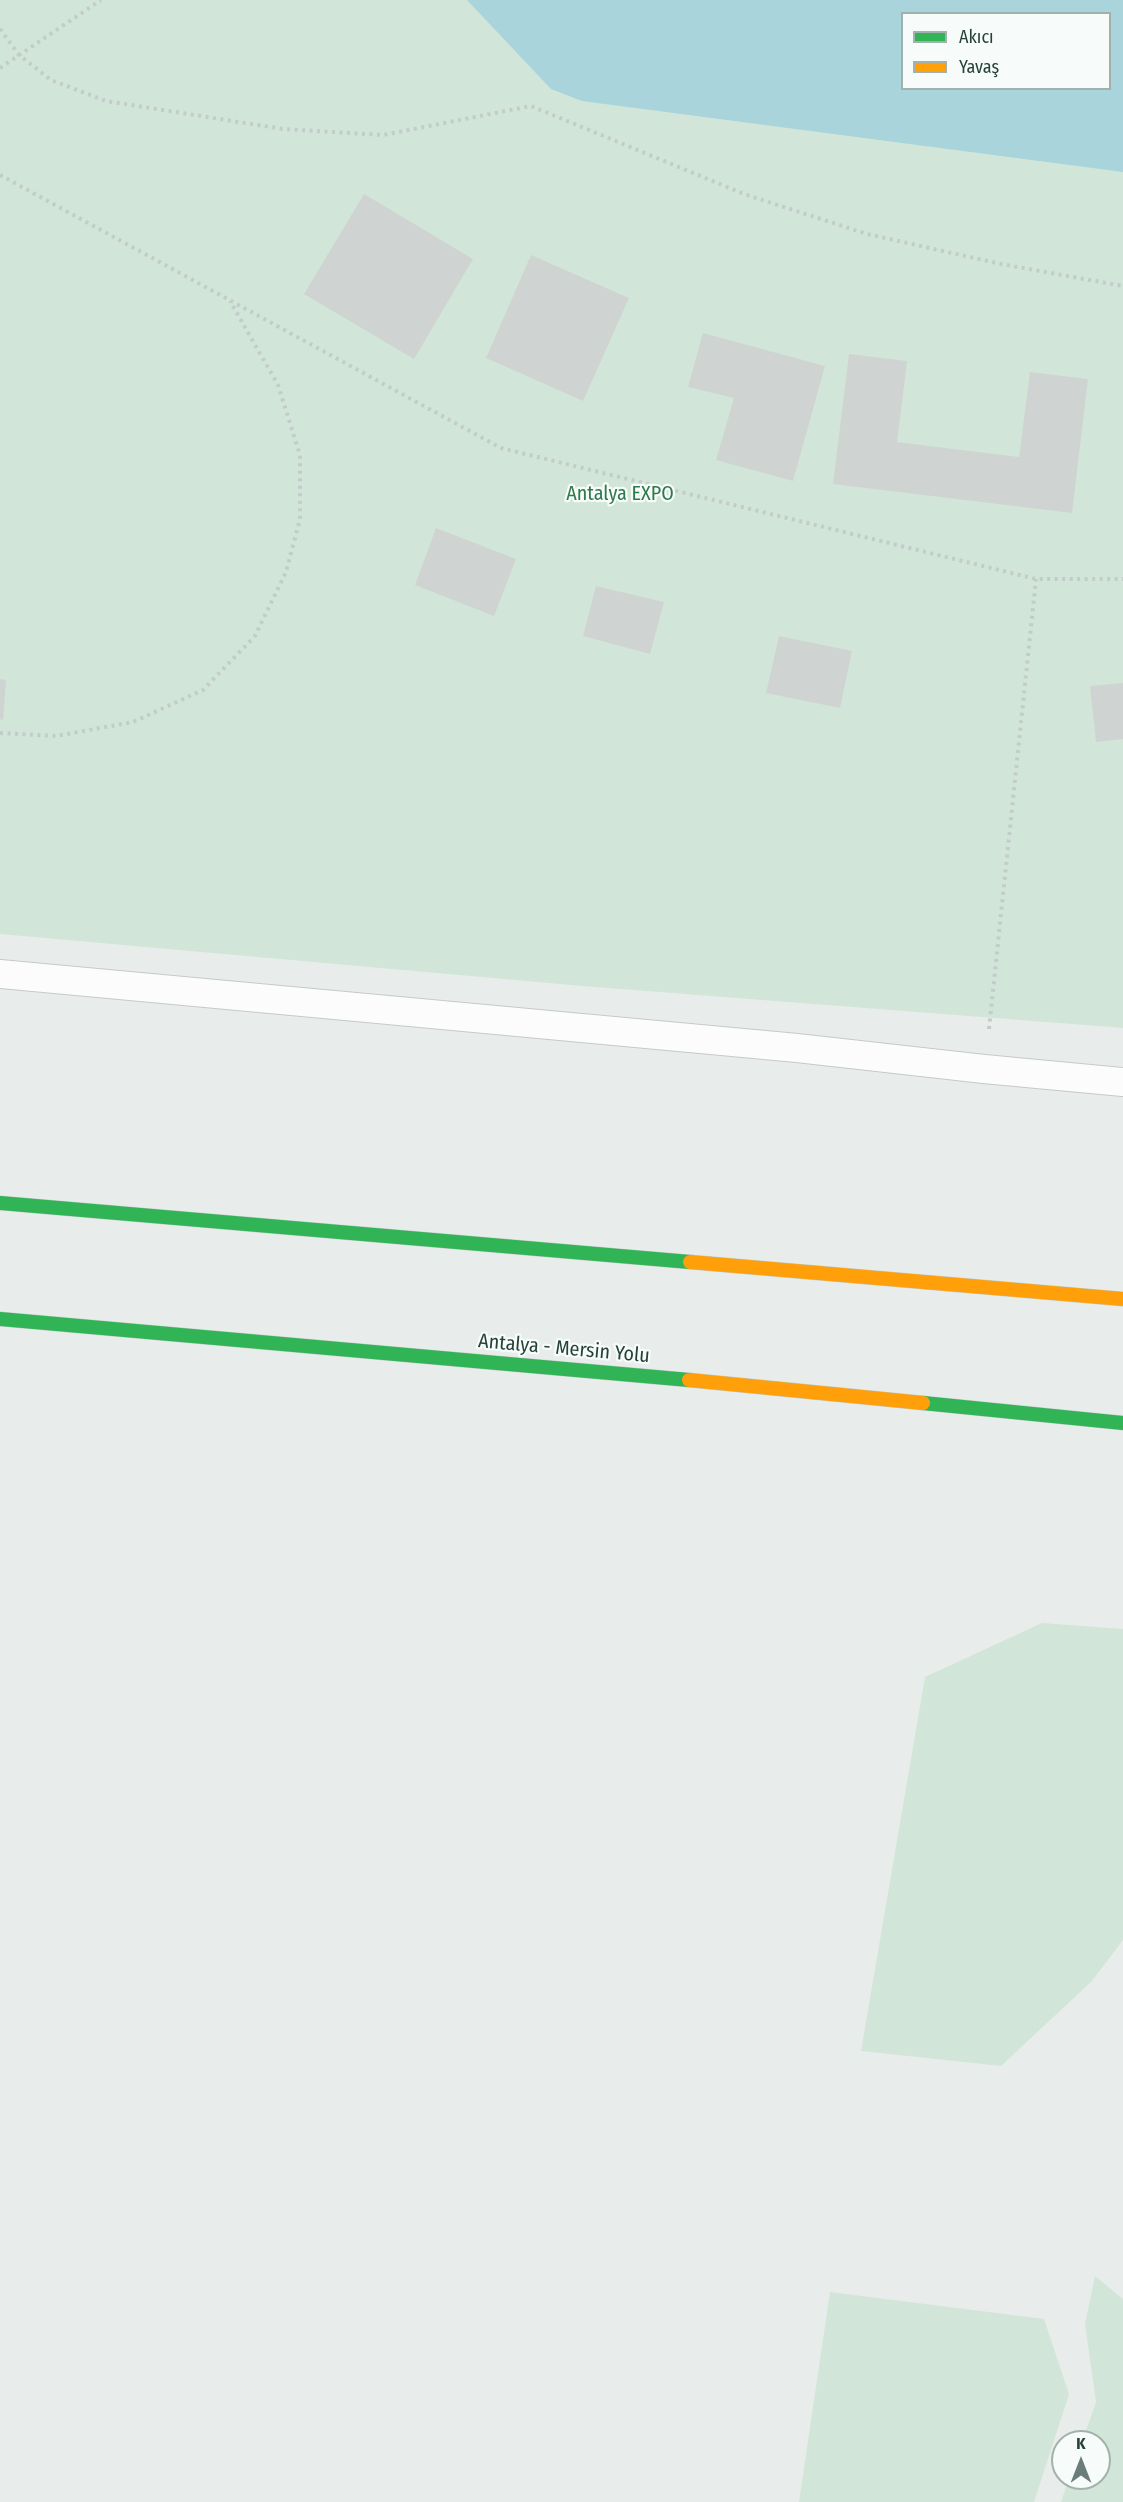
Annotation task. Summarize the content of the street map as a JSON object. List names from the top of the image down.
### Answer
{
  "streets": {
    "highway": ["Antalya - Mersin Yolu"]
  },
  "parks": ["Antalya EXPO"],
  "legend": ["Akıcı", "Yavaş"],
  "north": "top"
}
